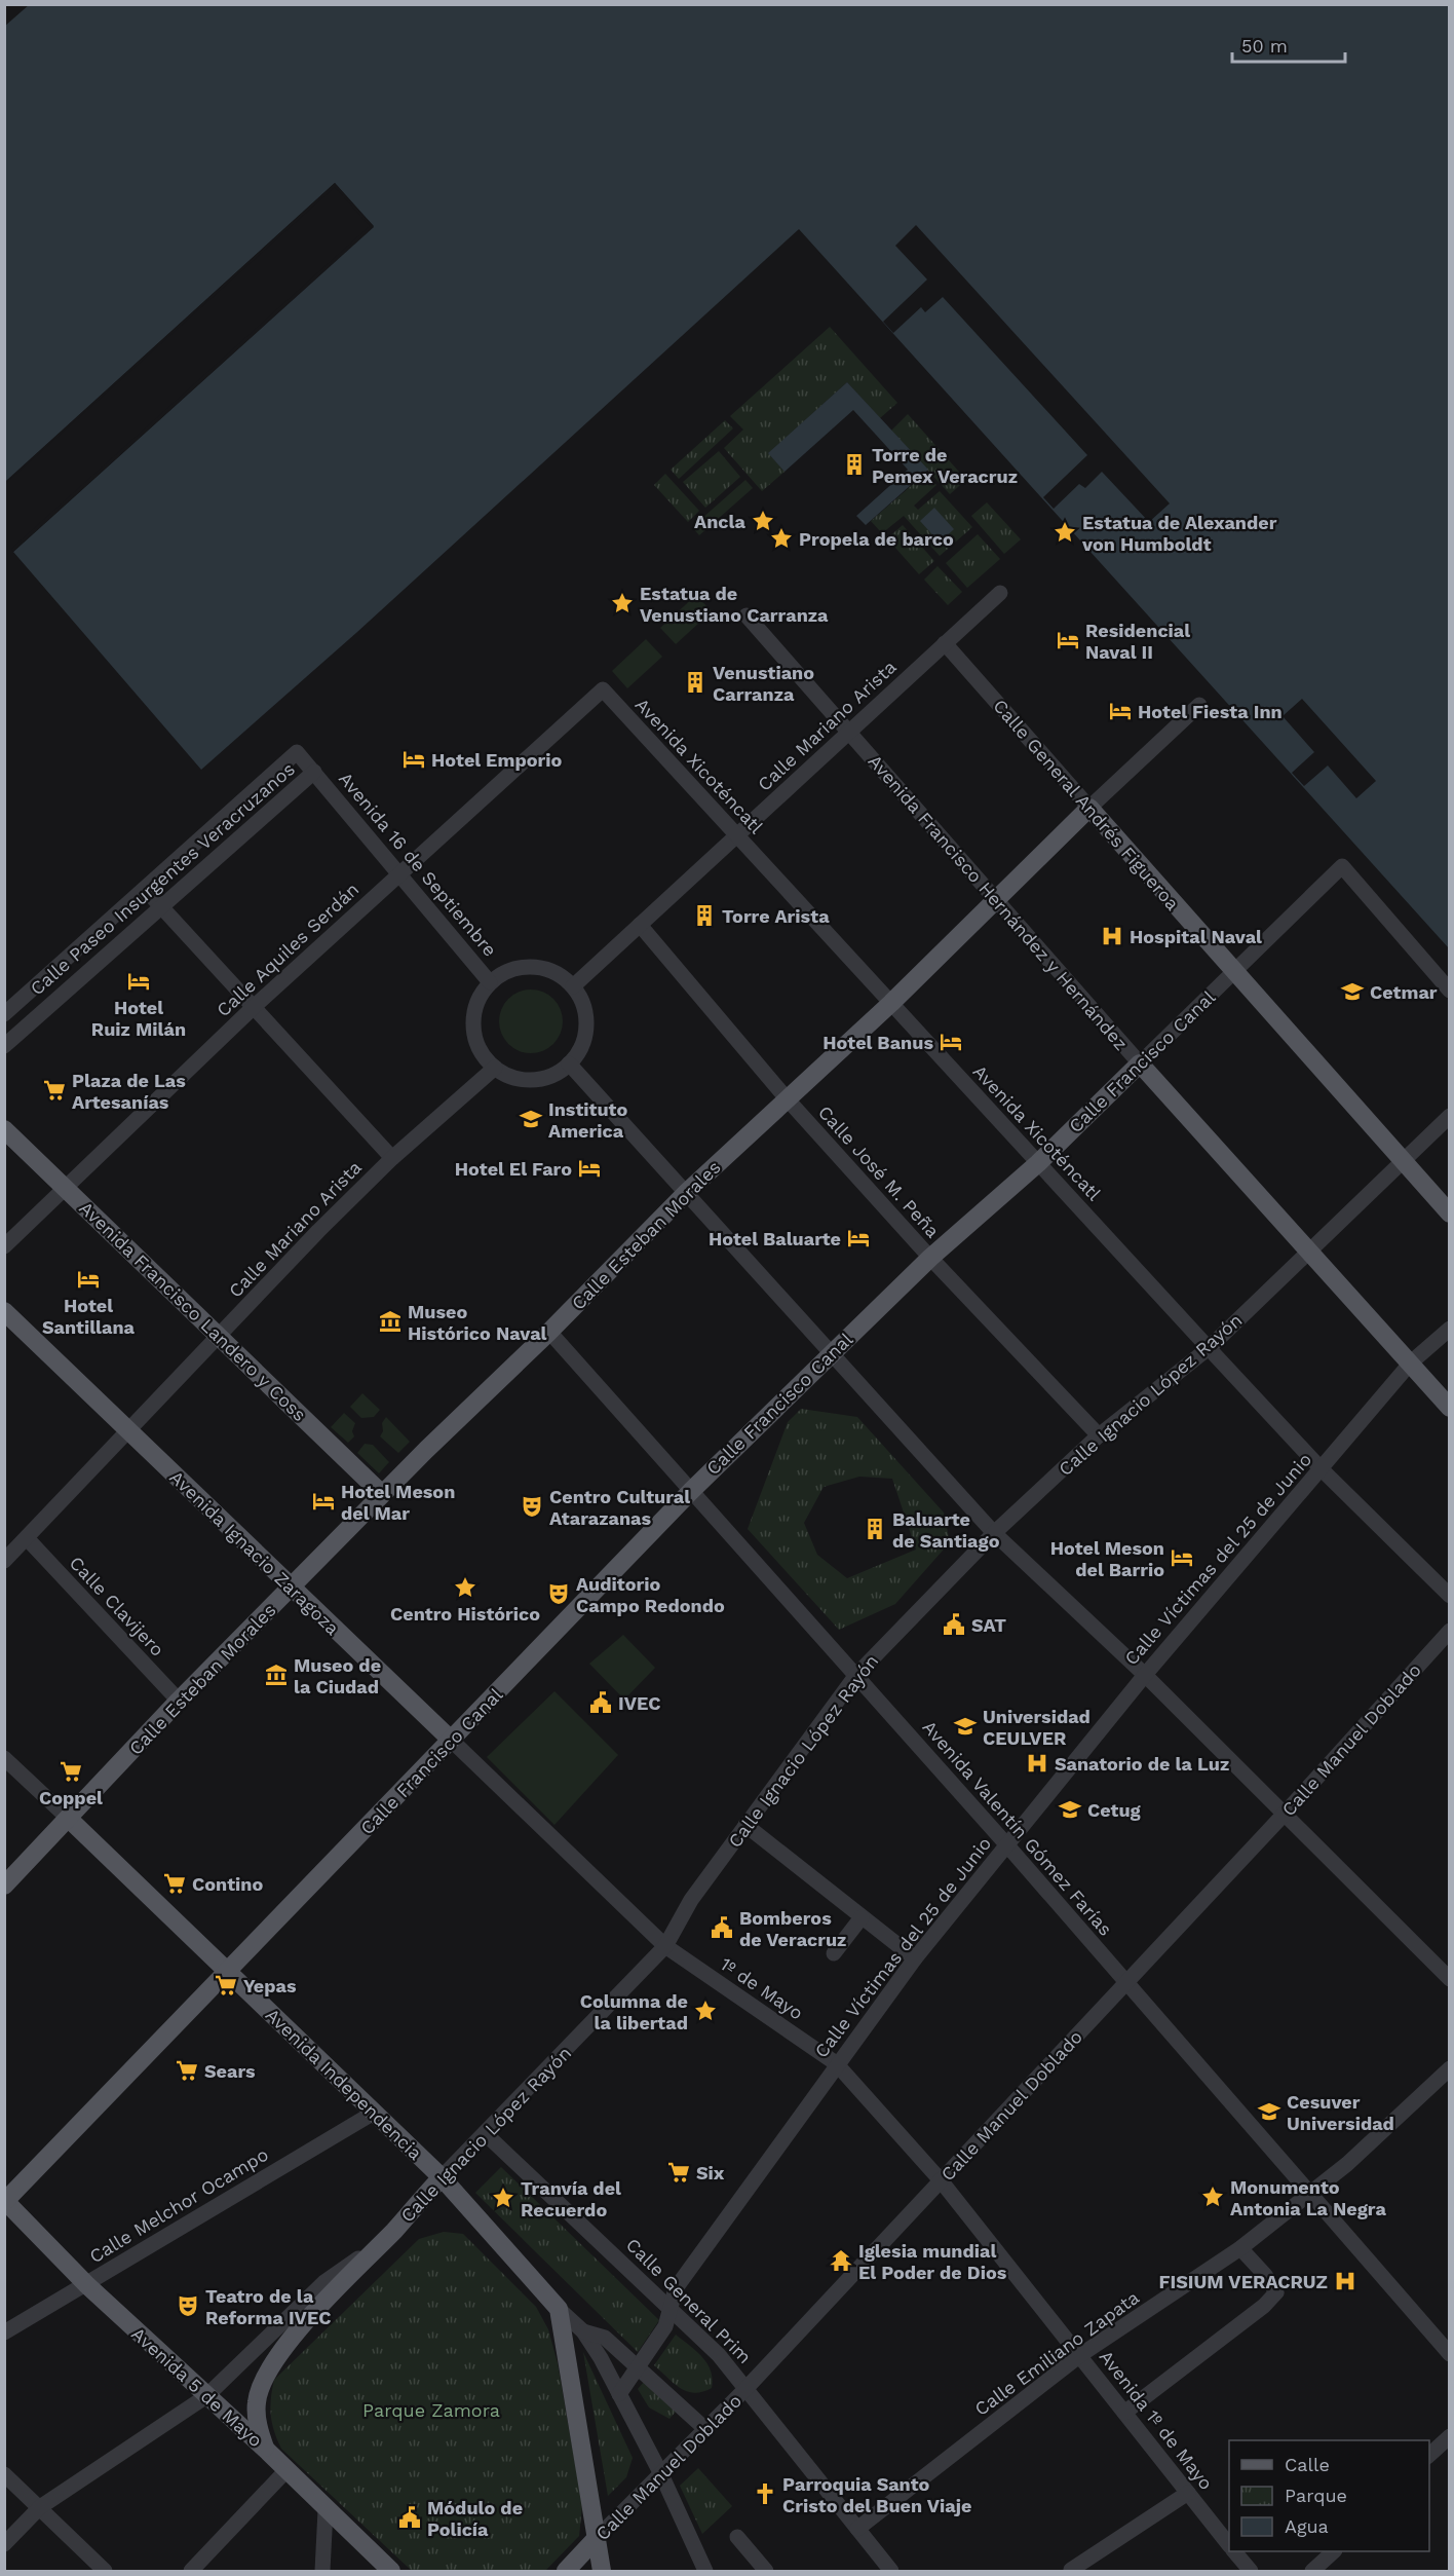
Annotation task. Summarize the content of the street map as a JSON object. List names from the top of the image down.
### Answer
{
  "streets": {
    "main road": [
      "Calle General Andrés Figueroa",
      "Avenida Francisco Hernández y Hernández",
      "Calle Francisco Canal",
      "Calle Esteban Morales",
      "Avenida Francisco Landero y Coss",
      "Calle Ignacio López Rayón",
      "Avenida Ignacio Zaragoza",
      "Calle Manuel Doblado",
      "Avenida Independencia",
      "Avenida 5 de Mayo"
    ],
    "street": [
      "Calle Mariano Arista",
      "Avenida Xicoténcatl",
      "Avenida 16 de Septiembre",
      "Calle Paseo Insurgentes Veracruzanos",
      "Calle Aquiles Serdán",
      "Calle José M. Peña",
      "Calle Víctimas del 25 de Junio",
      "Calle Clavijero",
      "Avenida Valentín Gómez Farías",
      "1º de Mayo",
      "Calle Melchor Ocampo",
      "Calle General Prim",
      "Calle Emiliano Zapata",
      "Avenida 1º de Mayo"
    ]
  },
  "crossings": [
    ["Calle Mariano Arista", "Avenida Xicoténcatl"],
    ["Calle Mariano Arista", "Calle General Andrés Figueroa"],
    ["Calle Mariano Arista", "Avenida 16 de Septiembre"],
    ["Calle Mariano Arista", "Avenida Francisco Hernández y Hernández"],
    ["Calle Mariano Arista", "Calle José M. Peña"],
    ["Calle Mariano Arista", "Avenida Francisco Landero y Coss"],
    ["Calle Mariano Arista", "Avenida Ignacio Zaragoza"],
    ["Calle Mariano Arista", "Calle Clavijero"],
    ["Avenida Xicoténcatl", "Calle Aquiles Serdán"],
    ["Avenida Xicoténcatl", "Calle Francisco Canal"],
    ["Avenida Xicoténcatl", "Calle Esteban Morales"],
    ["Avenida Xicoténcatl", "Calle Ignacio López Rayón"],
    ["Avenida Xicoténcatl", "Calle Víctimas del 25 de Junio"],
    ["Calle General Andrés Figueroa", "Calle Francisco Canal"],
    ["Calle General Andrés Figueroa", "Calle Esteban Morales"],
    ["Calle General Andrés Figueroa", "Calle Ignacio López Rayón"],
    ["Avenida 16 de Septiembre", "Calle Paseo Insurgentes Veracruzanos"],
    ["Avenida 16 de Septiembre", "Calle Aquiles Serdán"],
    ["Avenida Francisco Hernández y Hernández", "Calle Francisco Canal"],
    ["Avenida Francisco Hernández y Hernández", "Calle Esteban Morales"],
    ["Avenida Francisco Hernández y Hernández", "Calle Ignacio López Rayón"],
    ["Avenida Francisco Hernández y Hernández", "Calle Víctimas del 25 de Junio"],
    ["Calle Aquiles Serdán", "Avenida Francisco Landero y Coss"],
    ["Calle Francisco Canal", "Calle José M. Peña"],
    ["Calle Francisco Canal", "Avenida Ignacio Zaragoza"],
    ["Calle Francisco Canal", "Avenida Valentín Gómez Farías"],
    ["Calle Francisco Canal", "Avenida Independencia"],
    ["Calle Francisco Canal", "Avenida 5 de Mayo"],
    ["Calle José M. Peña", "Calle Esteban Morales"],
    ["Calle José M. Peña", "Calle Ignacio López Rayón"],
    ["Calle Esteban Morales", "Avenida Francisco Landero y Coss"],
    ["Calle Esteban Morales", "Avenida Ignacio Zaragoza"],
    ["Calle Esteban Morales", "Calle Clavijero"],
    ["Calle Esteban Morales", "Avenida Valentín Gómez Farías"],
    ["Calle Esteban Morales", "Avenida Independencia"],
    ["Calle Ignacio López Rayón", "Avenida Ignacio Zaragoza"],
    ["Calle Ignacio López Rayón", "Avenida Valentín Gómez Farías"],
    ["Calle Ignacio López Rayón", "1º de Mayo"],
    ["Calle Ignacio López Rayón", "Avenida Independencia"],
    ["Calle Ignacio López Rayón", "Calle General Prim"],
    ["Calle Ignacio López Rayón", "Avenida 5 de Mayo"],
    ["Avenida Ignacio Zaragoza", "1º de Mayo"],
    ["Calle Víctimas del 25 de Junio", "Avenida Valentín Gómez Farías"],
    ["Calle Víctimas del 25 de Junio", "1º de Mayo"],
    ["Calle Víctimas del 25 de Junio", "Avenida Independencia"],
    ["Calle Víctimas del 25 de Junio", "Calle General Prim"],
    ["Calle Víctimas del 25 de Junio", "Avenida 1º de Mayo"],
    ["Calle Manuel Doblado", "Avenida Valentín Gómez Farías"],
    ["Calle Manuel Doblado", "Avenida Independencia"],
    ["Calle Manuel Doblado", "Calle General Prim"],
    ["Calle Manuel Doblado", "Avenida 1º de Mayo"],
    ["Avenida Valentín Gómez Farías", "Calle Emiliano Zapata"],
    ["1º de Mayo", "Avenida 1º de Mayo"],
    ["Avenida Independencia", "Calle Melchor Ocampo"],
    ["Calle Melchor Ocampo", "Avenida 5 de Mayo"],
    ["Calle General Prim", "Calle Emiliano Zapata"],
    ["Calle Emiliano Zapata", "Avenida 1º de Mayo"]
  ],
  "parks": ["Parque Zamora"],
  "places": {
    "building": [
      "Torre de Pemex Veracruz",
      "Venustiano Carranza",
      "Torre Arista",
      "Baluarte de Santiago"
    ],
    "place": [
      "Ancla",
      "Estatua de Alexander von Humboldt",
      "Propela de barco",
      "Estatua de Venustiano Carranza",
      "Centro Histórico",
      "Columna de la libertad",
      "Monumento Antonia La Negra",
      "Tranvía del Recuerdo"
    ],
    "hotel": [
      "Residencial Naval II",
      "Hotel Fiesta Inn",
      "Hotel Emporio",
      "Hotel Ruiz Milán",
      "Hotel Banus",
      "Hotel El Faro",
      "Hotel Baluarte",
      "Hotel Santillana",
      "Hotel Meson del Mar",
      "Hotel Meson del Barrio"
    ],
    "hospital": ["Hospital Naval", "Sanatorio de la Luz", "FISIUM VERACRUZ"],
    "school or university": [
      "Cetmar",
      "Instituto America",
      "Universidad CEULVER",
      "Cetug",
      "Cesuver Universidad"
    ],
    "supermarket": [
      "Plaza de Las Artesanías",
      "Coppel",
      "Contino",
      "Yepas",
      "Sears",
      "Six"
    ],
    "museum": ["Museo Histórico Naval", "Museo de la Ciudad"],
    "theatre": ["Centro Cultural Atarazanas", "Auditorio Campo Redondo", "Teatro de la Reforma IVEC"],
    "public building": [
      "SAT",
      "IVEC",
      "Bomberos de Veracruz",
      "Módulo de Policía"
    ],
    "temple": ["Iglesia mundial El Poder de Dios"],
    "church": ["Parroquia Santo Cristo del Buen Viaje"]
  },
  "legend": ["Calle", "Parque", "Agua"],
  "scale_bar": "50 m"
}
